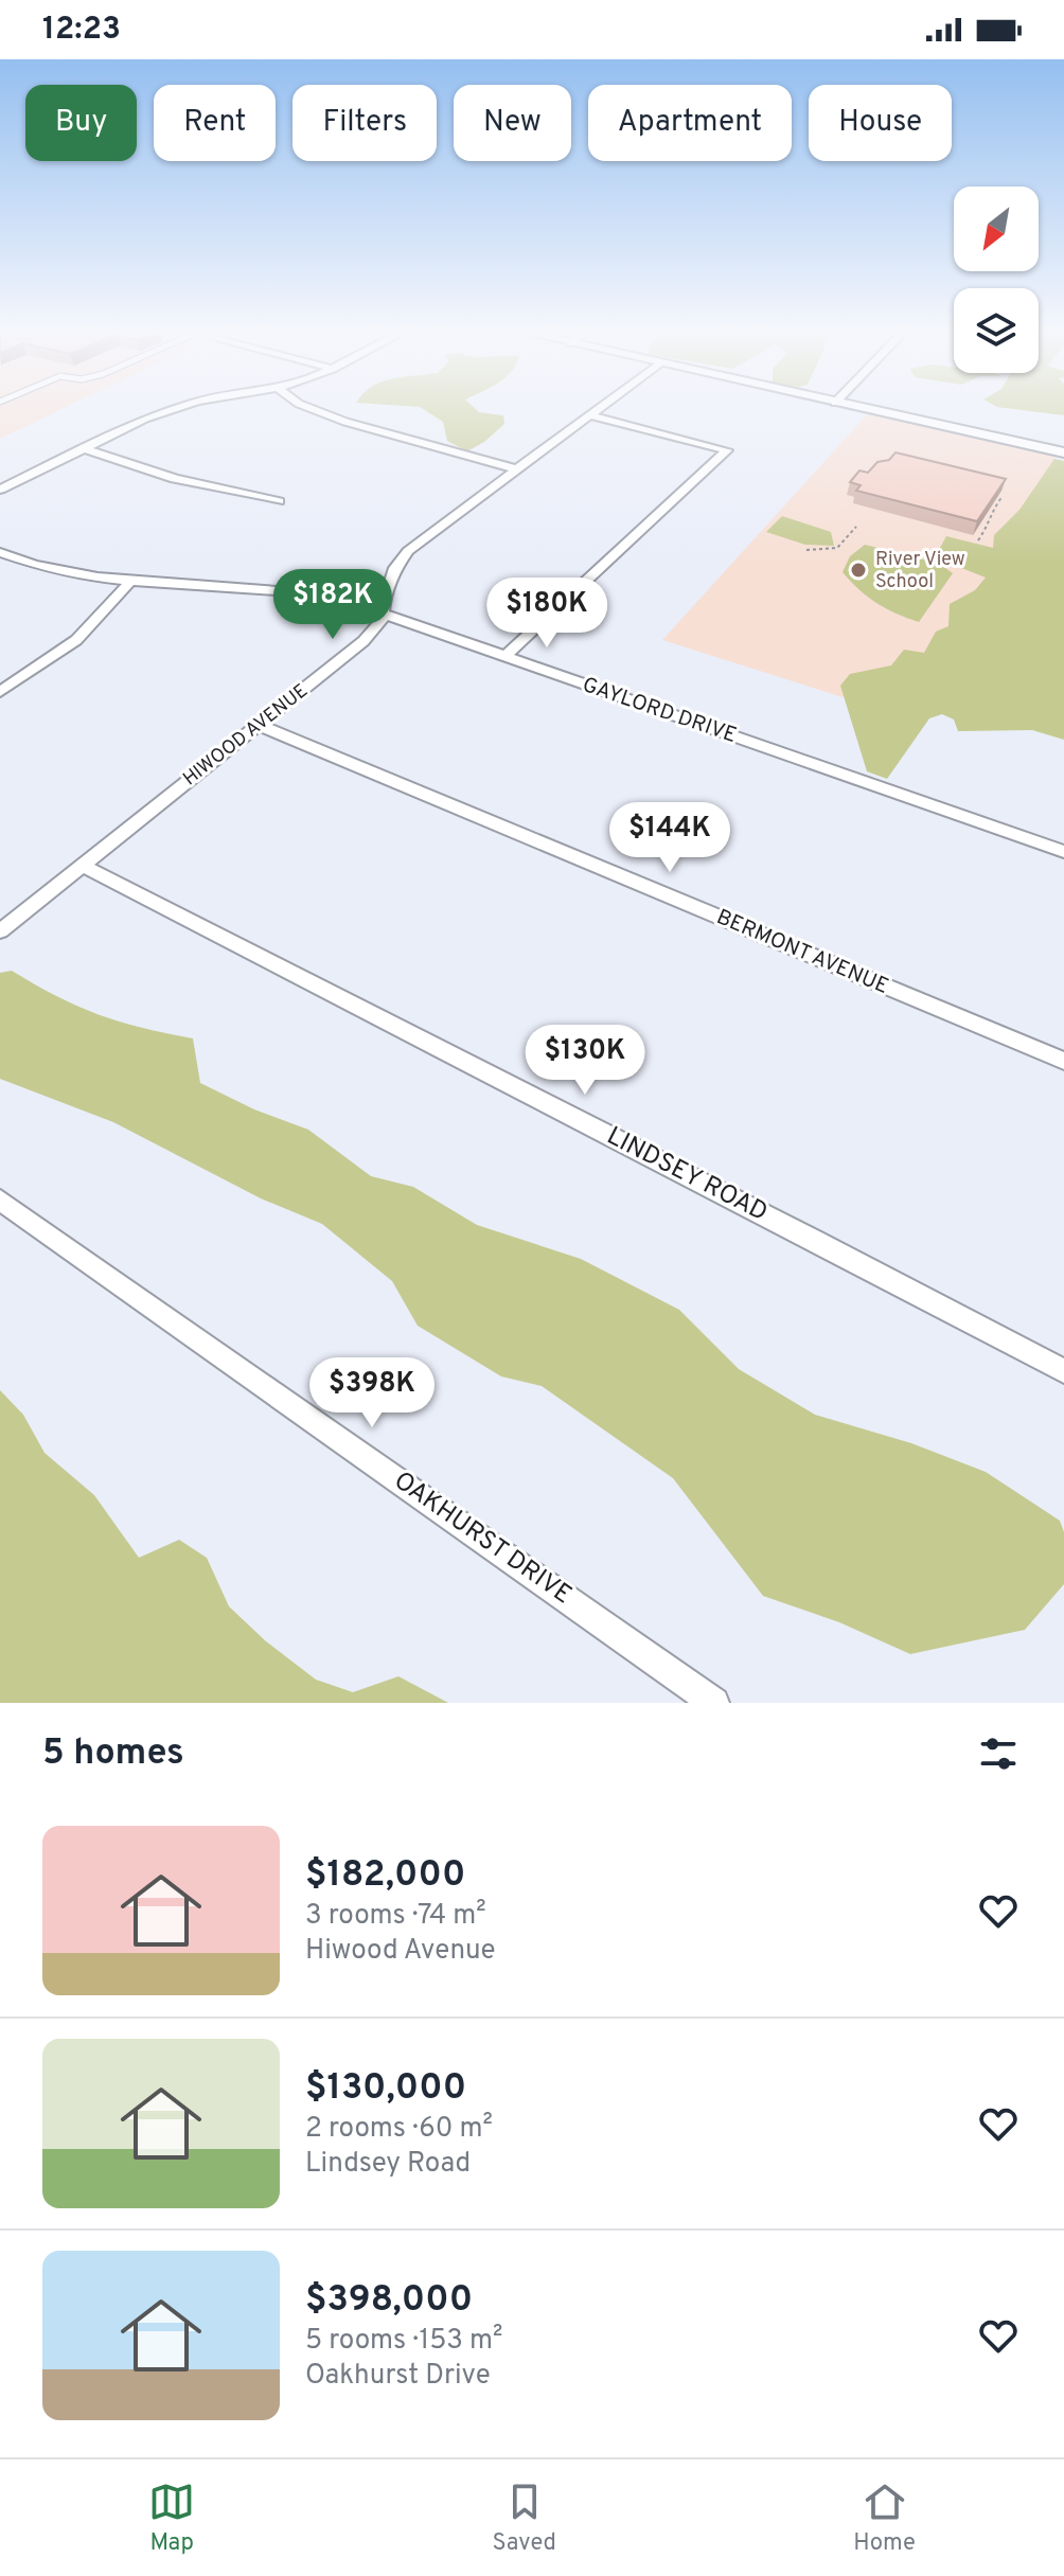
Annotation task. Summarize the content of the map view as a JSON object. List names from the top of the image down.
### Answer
{
  "streets": {
    "street": [
      "GAYLORD DRIVE",
      "HIWOOD AVENUE",
      "BERMONT AVENUE",
      "LINDSEY ROAD",
      "OAKHURST DRIVE"
    ]
  },
  "crossings": [
    ["GAYLORD DRIVE", "HIWOOD AVENUE"],
    ["HIWOOD AVENUE", "BERMONT AVENUE"],
    ["HIWOOD AVENUE", "LINDSEY ROAD"]
  ],
  "places": ["River View School"],
  "north": "bottom left",
  "page": {
    "status": "12:23",
    "chip": [
      "Buy",
      "Rent",
      "Filters",
      "New",
      "Apartment",
      "House"
    ],
    "price": [
      "$182K",
      "$180K",
      "$144K",
      "$130K",
      "$398K"
    ],
    "heading": "5 homes",
    "list": [
      {
        "name": "$182,000",
        "note": "3 rooms · 74 m² · Hiwood Avenue"
      },
      {
        "name": "$130,000",
        "note": "2 rooms · 60 m² · Lindsey Road"
      },
      {
        "name": "$398,000",
        "note": "5 rooms · 153 m² · Oakhurst Drive"
      }
    ],
    "tabs": ["Map", "Saved", "Home"]
  }
}
